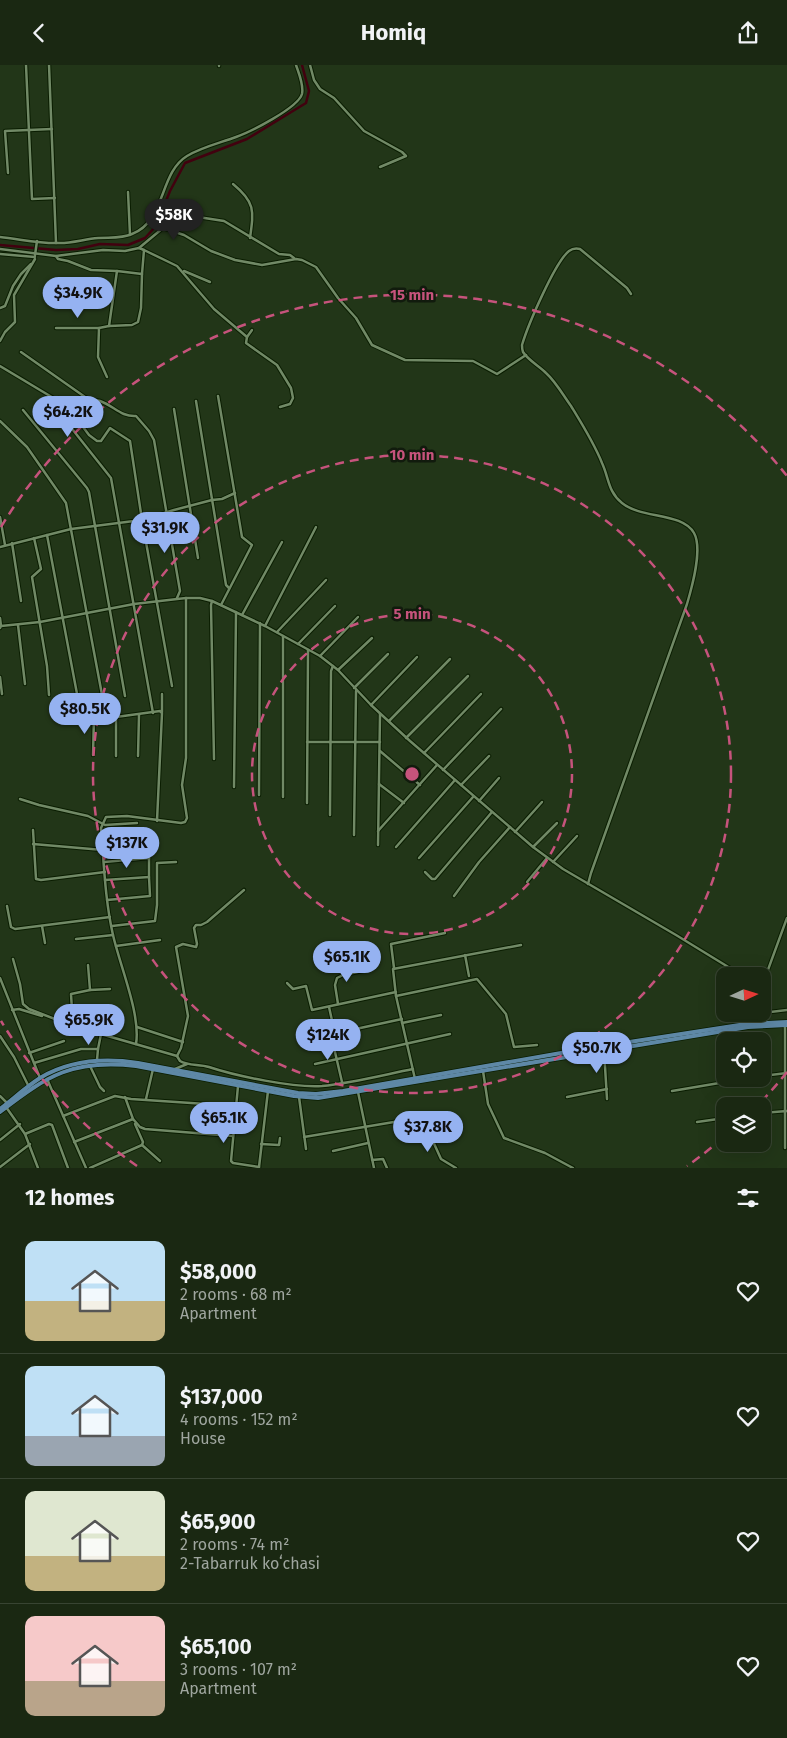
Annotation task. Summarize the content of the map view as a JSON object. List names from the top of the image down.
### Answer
{
  "north": "right",
  "page": {
    "header": "Homiq",
    "price": [
      "$58K",
      "$34.9K",
      "$64.2K",
      "$31.9K",
      "$80.5K",
      "$137K",
      "$65.1K",
      "$65.9K",
      "$124K",
      "$50.7K",
      "$65.1K",
      "$37.8K"
    ],
    "heading": "12 homes",
    "list": [
      {
        "name": "$58,000",
        "note": "2 rooms · 68 m² · Apartment"
      },
      {
        "name": "$137,000",
        "note": "4 rooms · 152 m² · House"
      },
      {
        "name": "$65,900",
        "note": "2 rooms · 74 m² · 2-Tabarruk koʻchasi"
      },
      {
        "name": "$65,100",
        "note": "3 rooms · 107 m² · Apartment"
      }
    ]
  },
  "rings": ["15 min", "10 min", "5 min"]
}
